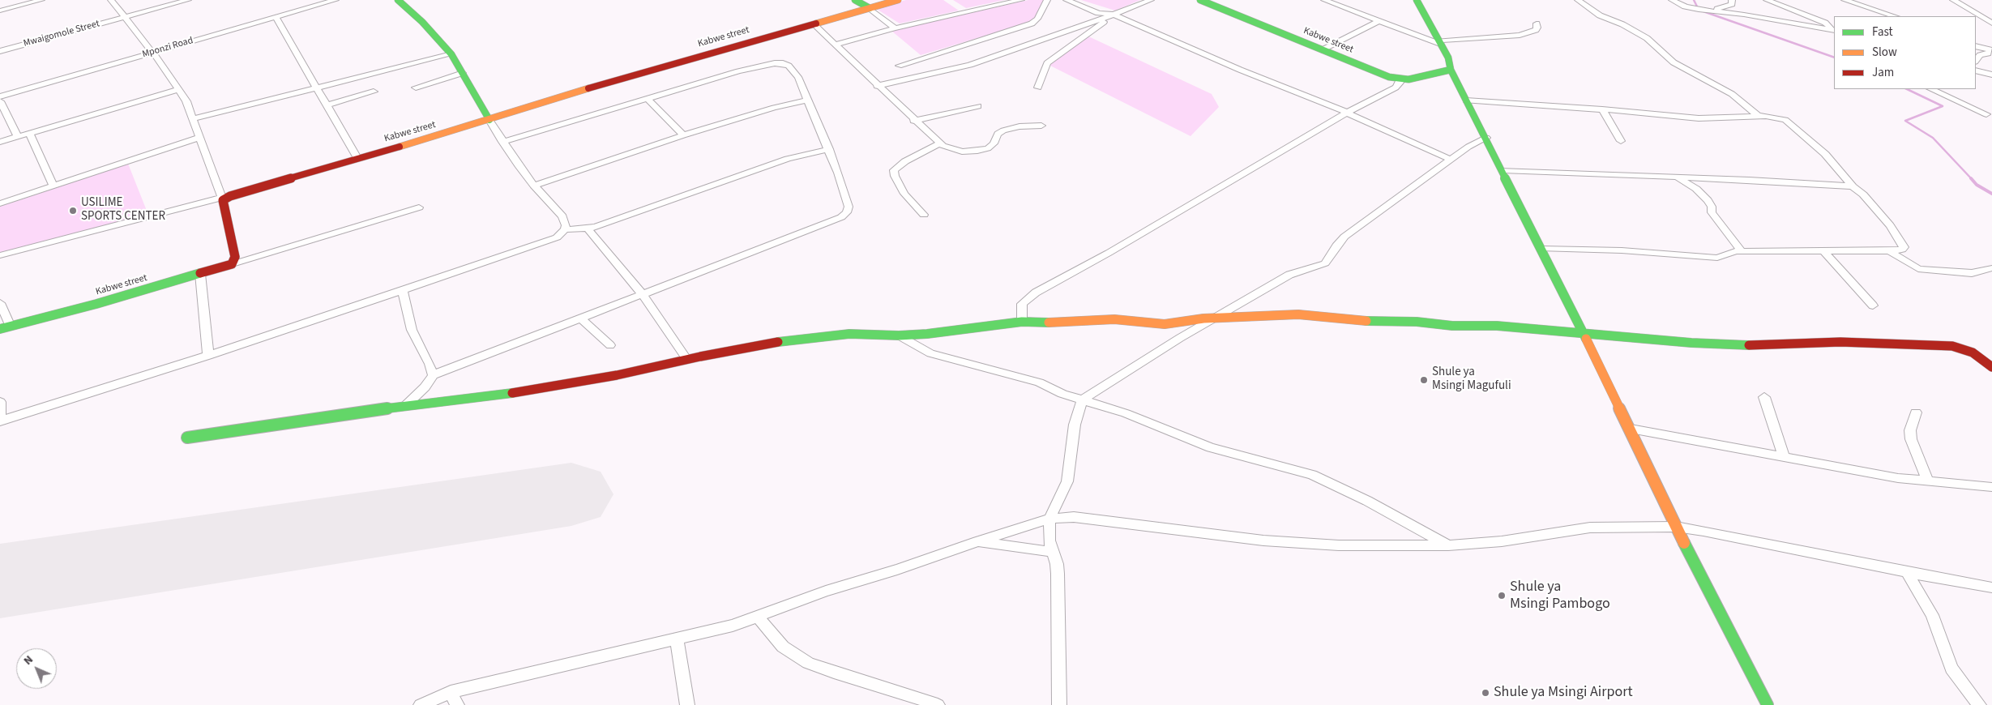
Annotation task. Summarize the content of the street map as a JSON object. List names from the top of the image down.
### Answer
{
  "streets": {
    "street": ["Mwaigomole Street", "Kabwe street", "Mponzi Road"]
  },
  "places": [
    "USILIME SPORTS CENTER",
    "Shule ya Msingi Magufuli",
    "Shule ya Msingi Pambogo",
    "Shule ya Msingi Airport"
  ],
  "legend": ["Fast", "Slow", "Jam"],
  "north": "top left"
}
